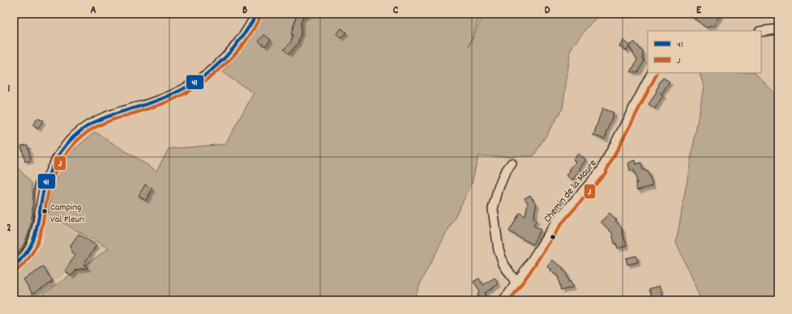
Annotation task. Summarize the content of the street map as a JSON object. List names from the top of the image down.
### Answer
{
  "streets": {
    "street": ["Chemin de la Maure"]
  },
  "places": ["Camping Val Fleuri"],
  "lines": ["transit line 41", "transit line J"],
  "legend": ["41", "J"],
  "grid": {
    "columns": [
      "A",
      "B",
      "C",
      "D",
      "E"
    ],
    "rows": ["1", "2"]
  }
}
